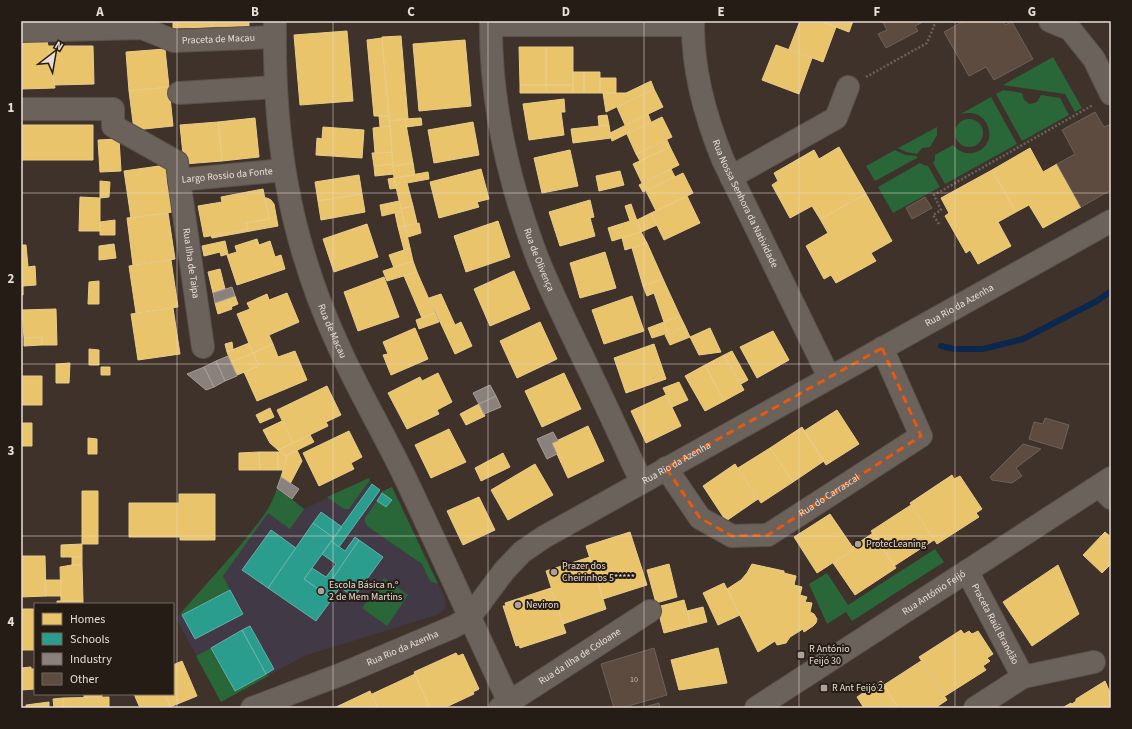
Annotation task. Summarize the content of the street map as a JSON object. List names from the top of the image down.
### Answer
{
  "streets": {
    "street": [
      "Praceta de Macau",
      "Largo Rossio da Fonte",
      "Rua Nossa Senhora da Natividade",
      "Rua de Olivença",
      "Rua Ilha de Taipa",
      "Rua Rio da Azenha",
      "Rua de Macau",
      "Rua do Carrascal",
      "Rua António Feijó",
      "Praceta Raúl Brandão",
      "Rua da Ilha de Coloane"
    ]
  },
  "crossings": [
    ["Praceta de Macau", "Rua de Macau"],
    ["Largo Rossio da Fonte", "Rua Ilha de Taipa"],
    ["Largo Rossio da Fonte", "Rua de Macau"],
    ["Rua Nossa Senhora da Natividade", "Rua Rio da Azenha"],
    ["Rua de Olivença", "Rua Rio da Azenha"],
    ["Rua Rio da Azenha", "Rua de Macau"],
    ["Rua Rio da Azenha", "Rua do Carrascal"],
    ["Rua Rio da Azenha", "Rua da Ilha de Coloane"],
    ["Rua de Macau", "Rua da Ilha de Coloane"],
    ["Rua António Feijó", "Praceta Raúl Brandão"]
  ],
  "places": {
    "other": [
      "ProtecLeaning",
      "Prazer dos Cheirinhos 5*****",
      "Escola Básica n.º 2 de Mem Martins",
      "Neviron"
    ],
    "transit": ["R António Feijó 30", "R Ant Feijó 2"]
  },
  "house_numbers": ["10"],
  "legend": [
    "Homes",
    "Schools",
    "Industry",
    "Other"
  ],
  "north": "top right",
  "grid": {
    "columns": [
      "A",
      "B",
      "C",
      "D",
      "E",
      "F",
      "G"
    ],
    "rows": [
      "1",
      "2",
      "3",
      "4"
    ]
  }
}
